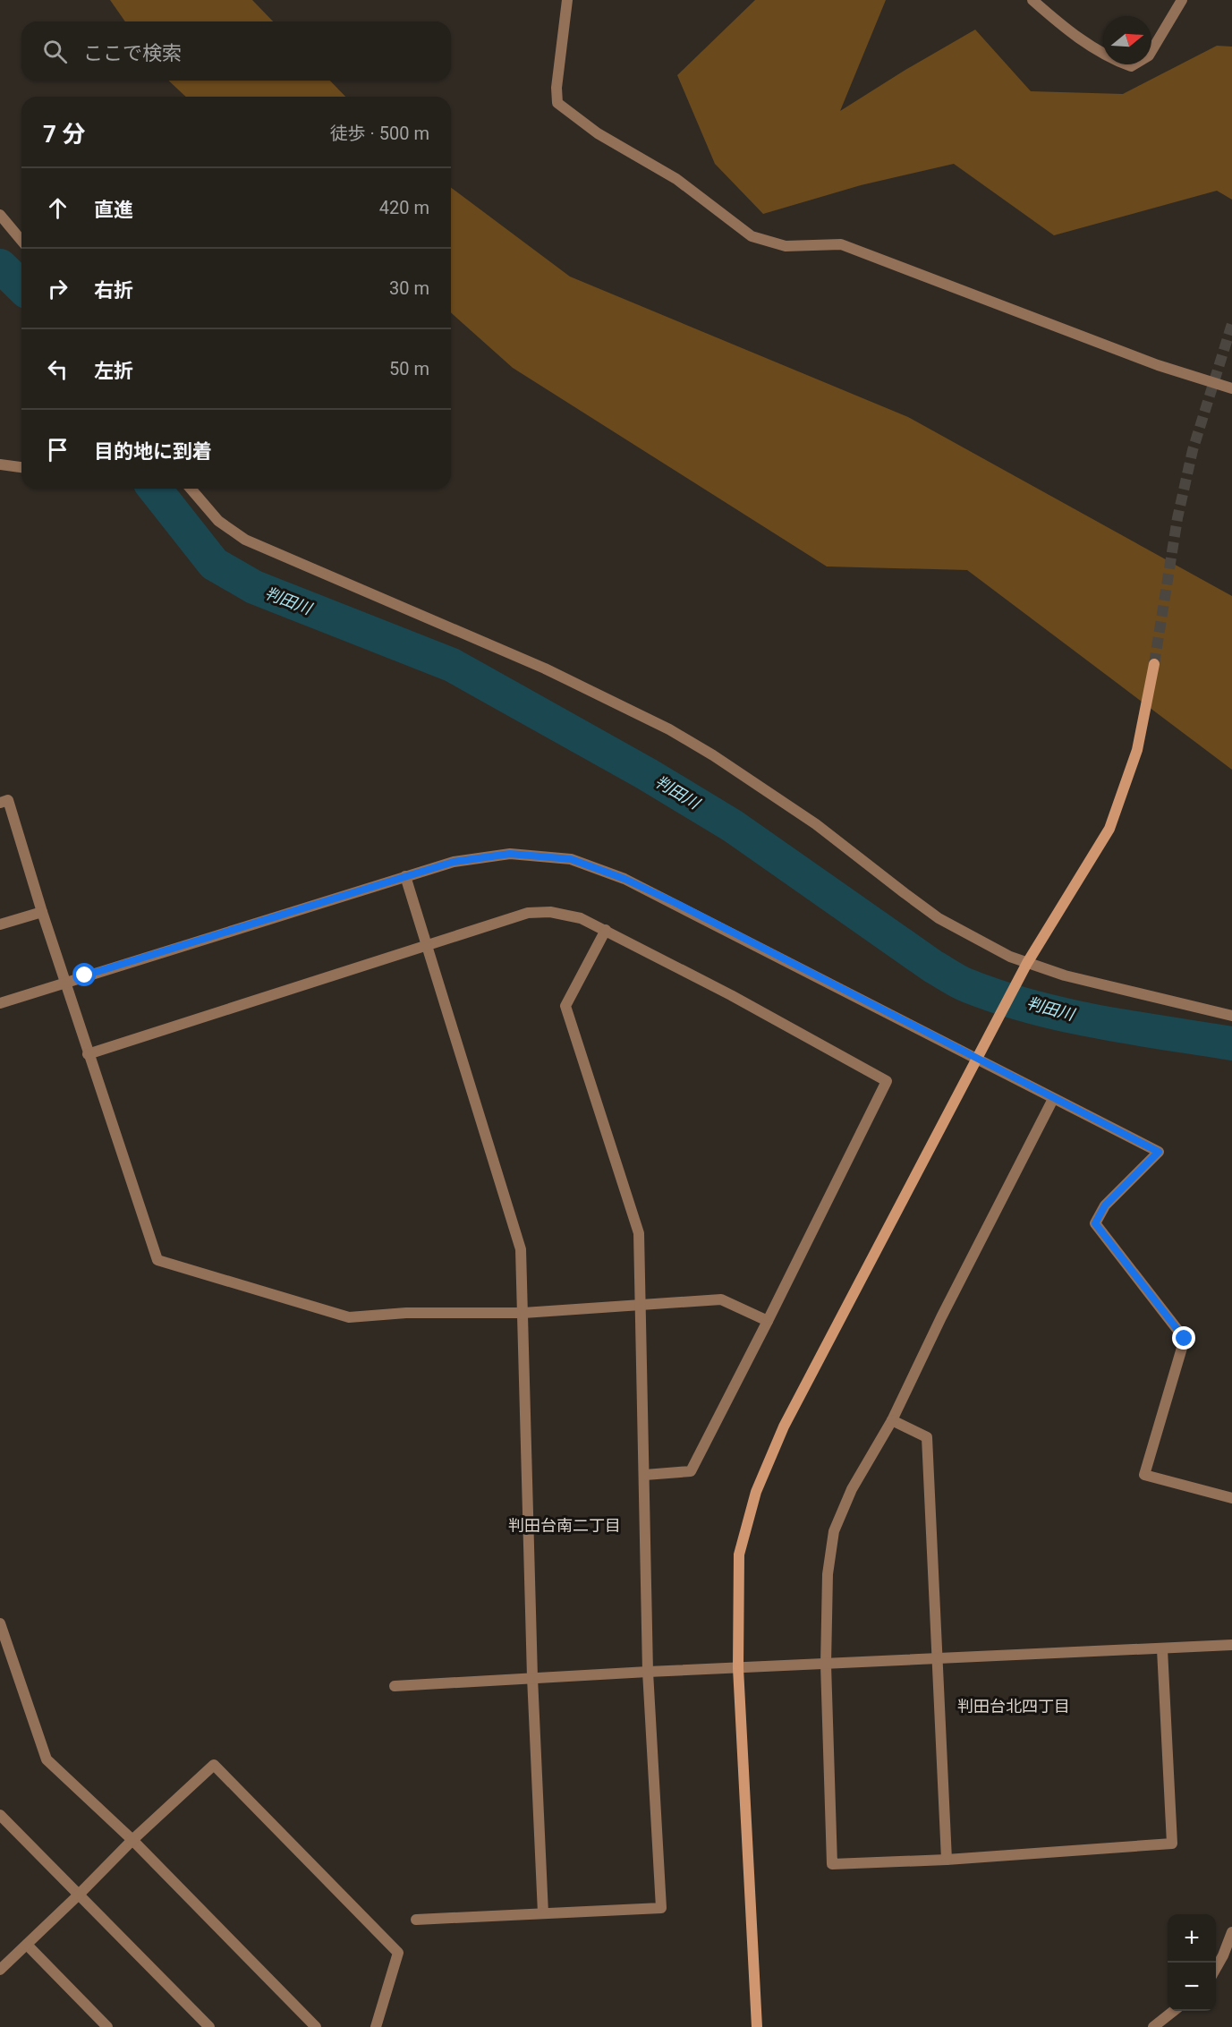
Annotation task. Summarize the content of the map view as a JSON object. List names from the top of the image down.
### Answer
{
  "districts": ["判田台南二丁目", "判田台北四丁目"],
  "water": ["判田川"],
  "north": "right",
  "page": {
    "search": "ここで検索",
    "heading": ["7 分", "徒歩 · 500 m"],
    "list": [
      ["直進", "420 m"],
      ["右折", "30 m"],
      ["左折", "50 m"],
      "目的地に到着"
    ],
    "map_buttons": ["+", "−"]
  }
}
